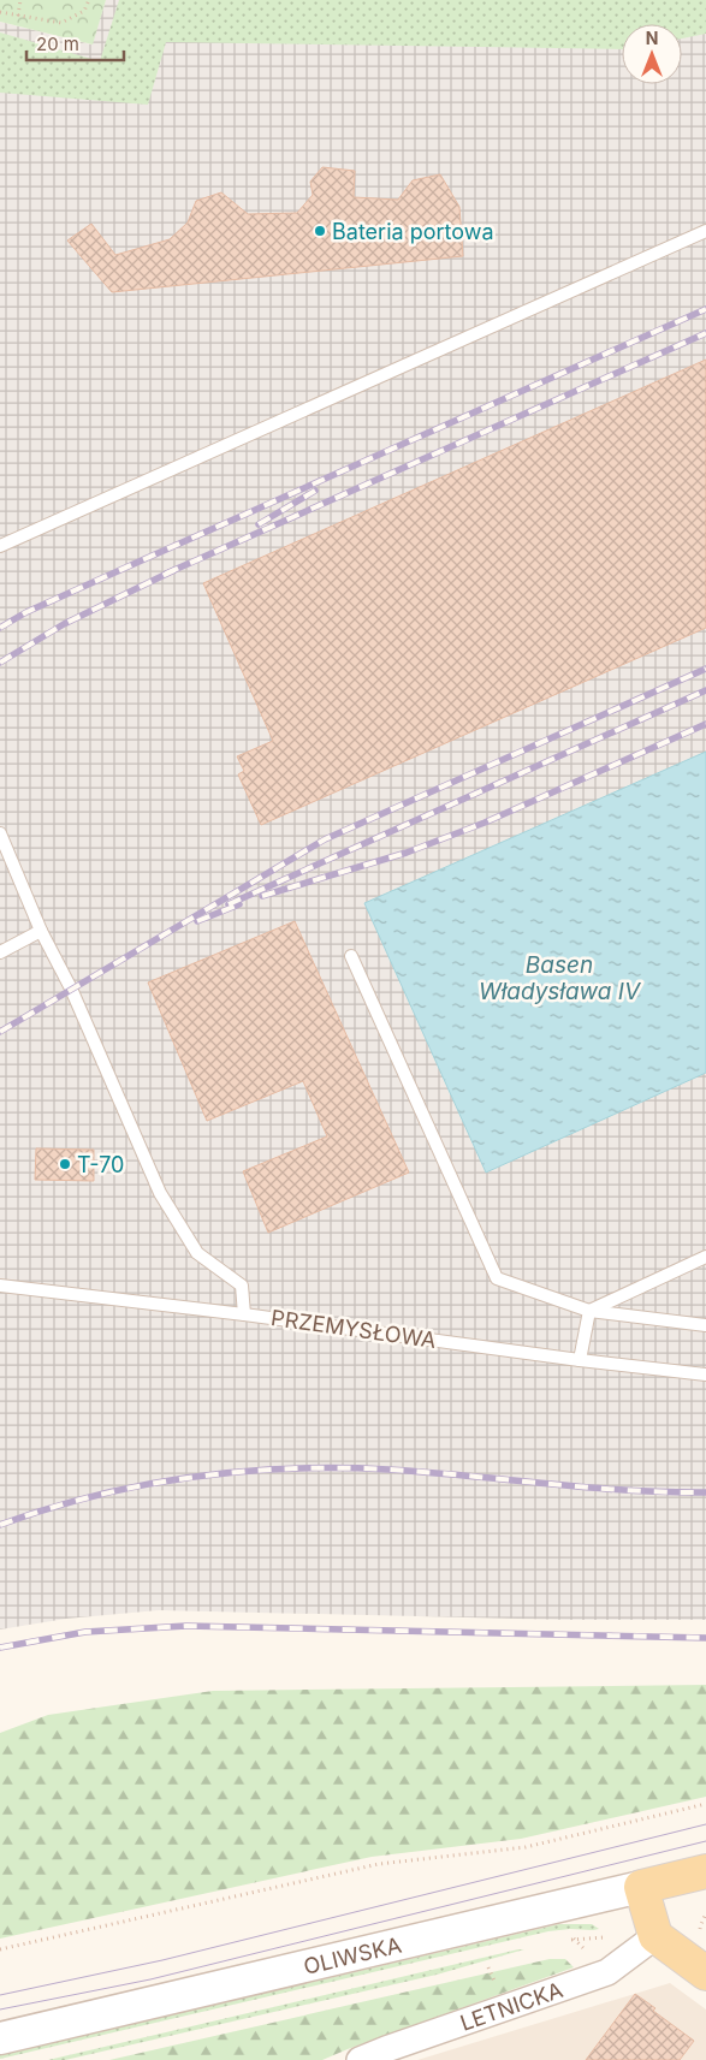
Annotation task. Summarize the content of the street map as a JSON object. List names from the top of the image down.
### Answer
{
  "streets": {
    "main road": ["OLIWSKA"],
    "street": ["LETNICKA"],
    "lane": ["PRZEMYSŁOWA"]
  },
  "water": ["Basen Władysława IV"],
  "places": ["Bateria portowa", "T-70"],
  "scale_bar": "20 m",
  "north": "top"
}
